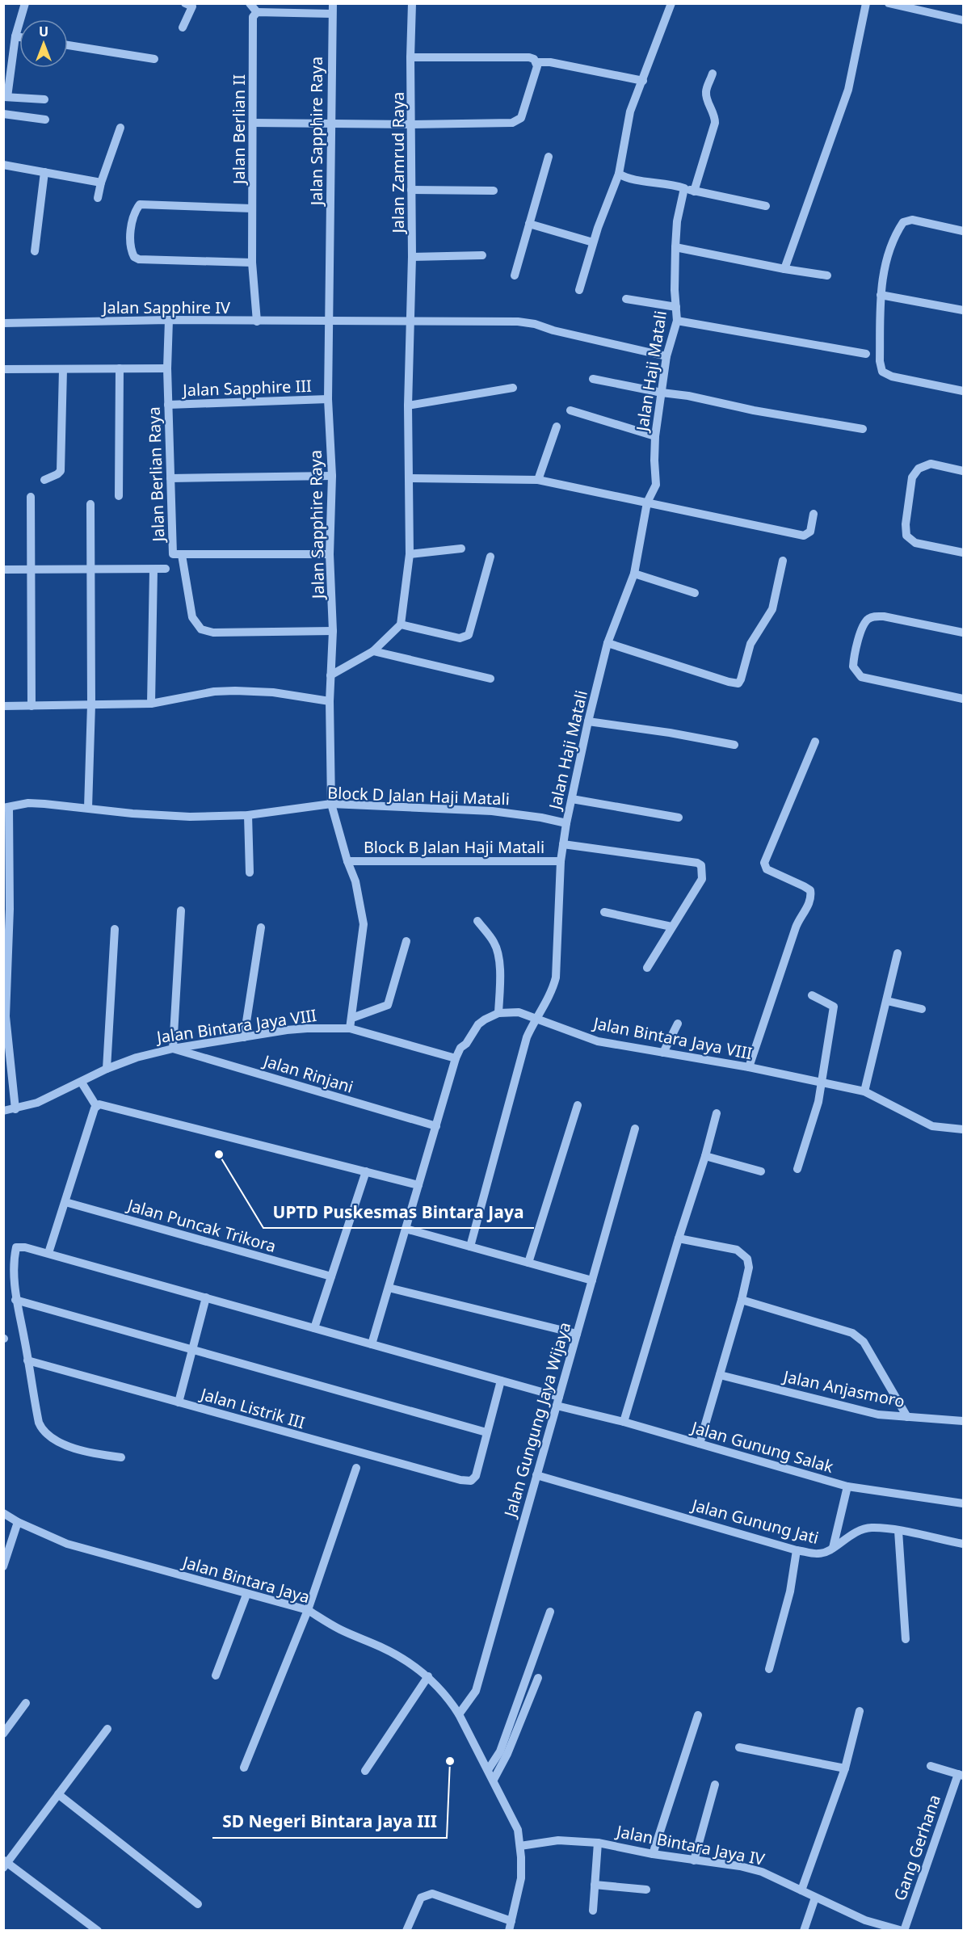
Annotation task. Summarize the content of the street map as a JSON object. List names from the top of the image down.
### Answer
{
  "streets": {
    "street": [
      "Jalan Berlian II",
      "Jalan Sapphire Raya",
      "Jalan Zamrud Raya",
      "Jalan Sapphire IV",
      "Jalan Haji Matali",
      "Jalan Sapphire III",
      "Jalan Berlian Raya",
      "Block D Jalan Haji Matali",
      "Block B Jalan Haji Matali",
      "Jalan Bintara Jaya VIII",
      "Jalan Rinjani",
      "Jalan Puncak Trikora",
      "Jalan Anjasmoro",
      "Jalan Listrik III",
      "Jalan Gungung Jaya Wijaya",
      "Jalan Gunung Salak",
      "Jalan Gunung Jati",
      "Jalan Bintara Jaya",
      "Jalan Bintara Jaya IV",
      "Gang Gerhana"
    ]
  },
  "crossings": [
    ["Jalan Berlian II", "Jalan Sapphire IV"],
    ["Jalan Sapphire Raya", "Jalan Sapphire IV"],
    ["Jalan Sapphire Raya", "Jalan Sapphire III"],
    ["Jalan Sapphire Raya", "Jalan Berlian Raya"],
    ["Jalan Sapphire Raya", "Block D Jalan Haji Matali"],
    ["Jalan Sapphire Raya", "Block B Jalan Haji Matali"],
    ["Jalan Sapphire Raya", "Jalan Bintara Jaya VIII"],
    ["Jalan Zamrud Raya", "Jalan Sapphire IV"],
    ["Jalan Sapphire IV", "Jalan Haji Matali"],
    ["Jalan Sapphire IV", "Jalan Berlian Raya"],
    ["Jalan Haji Matali", "Block D Jalan Haji Matali"],
    ["Jalan Haji Matali", "Block B Jalan Haji Matali"],
    ["Jalan Haji Matali", "Jalan Bintara Jaya VIII"],
    ["Jalan Sapphire III", "Jalan Berlian Raya"],
    ["Jalan Bintara Jaya VIII", "Jalan Rinjani"],
    ["Jalan Gungung Jaya Wijaya", "Jalan Gunung Salak"],
    ["Jalan Gungung Jaya Wijaya", "Jalan Gunung Jati"],
    ["Jalan Gungung Jaya Wijaya", "Jalan Bintara Jaya"],
    ["Jalan Bintara Jaya", "Jalan Bintara Jaya IV"],
    ["Jalan Bintara Jaya IV", "Gang Gerhana"]
  ],
  "places": ["UPTD Puskesmas Bintara Jaya", "SD Negeri Bintara Jaya III"],
  "north": "top"
}
